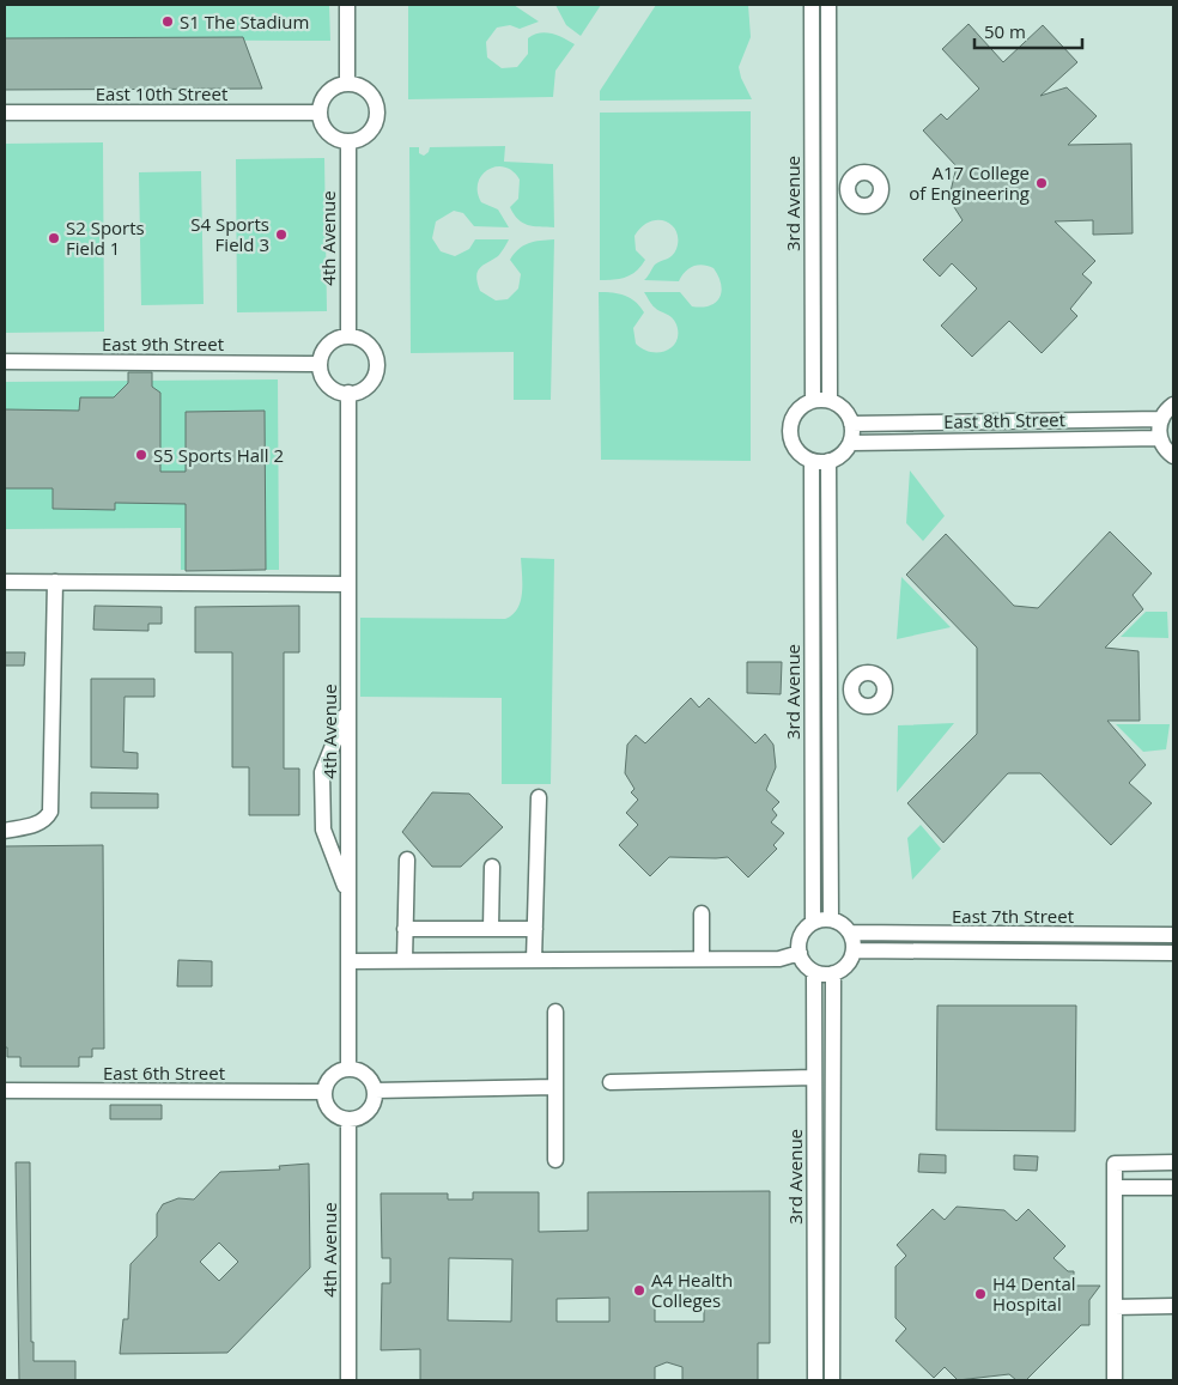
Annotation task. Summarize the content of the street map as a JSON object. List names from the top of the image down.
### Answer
{
  "streets": {
    "lane": [
      "East 10th Street",
      "3rd Avenue",
      "4th Avenue",
      "East 9th Street",
      "East 8th Street",
      "East 7th Street",
      "East 6th Street"
    ]
  },
  "crossings": [
    ["East 10th Street", "4th Avenue"],
    ["3rd Avenue", "East 8th Street"],
    ["3rd Avenue", "East 7th Street"],
    ["4th Avenue", "East 9th Street"],
    ["4th Avenue", "East 6th Street"]
  ],
  "places": [
    "S1 The Stadium",
    "A17 College of Engineering",
    "S4 Sports Field 3",
    "S2 Sports Field 1",
    "S5 Sports Hall 2",
    "A4 Health Colleges",
    "H4 Dental Hospital"
  ],
  "scale_bar": "50 m"
}
